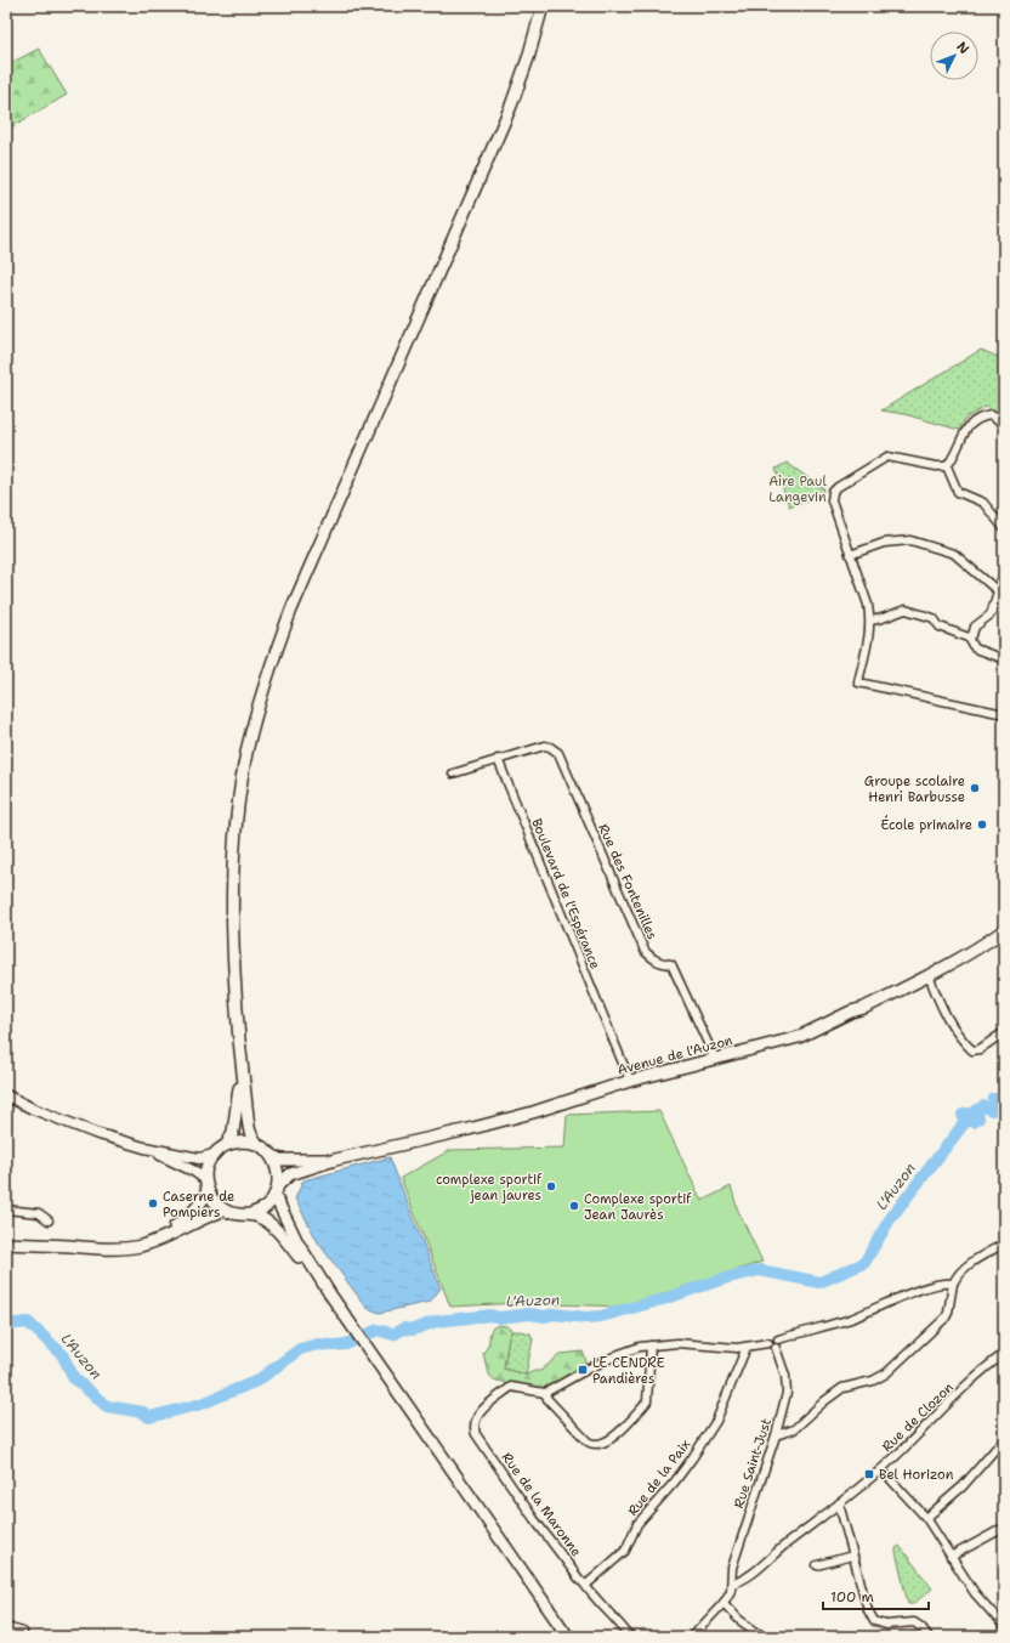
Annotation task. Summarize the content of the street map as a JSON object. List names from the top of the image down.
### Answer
{
  "streets": {
    "main road": ["Avenue de l'Auzon"],
    "street": [
      "Rue des Fontenilles",
      "Boulevard de l'Espérance",
      "Rue de Clozon",
      "Rue Saint-Just",
      "Rue de la Paix",
      "Rue de la Maronne"
    ]
  },
  "crossings": [
    ["Rue des Fontenilles", "Boulevard de l'Espérance"],
    ["Rue des Fontenilles", "Avenue de l'Auzon"],
    ["Boulevard de l'Espérance", "Avenue de l'Auzon"],
    ["Rue de Clozon", "Rue Saint-Just"],
    ["Rue de la Paix", "Rue de la Maronne"]
  ],
  "water": ["L'Auzon"],
  "parks": ["Aire Paul Langevin"],
  "places": {
    "other": [
      "Groupe scolaire Henri Barbusse",
      "École primaire",
      "complexe sportif jean jaures",
      "Caserne de Pompiers",
      "Complexe sportif Jean Jaurès"
    ],
    "transit": ["LE CENDRE Pandières", "Bel Horizon"]
  },
  "scale_bar": "100 m",
  "north": "top right"
}
